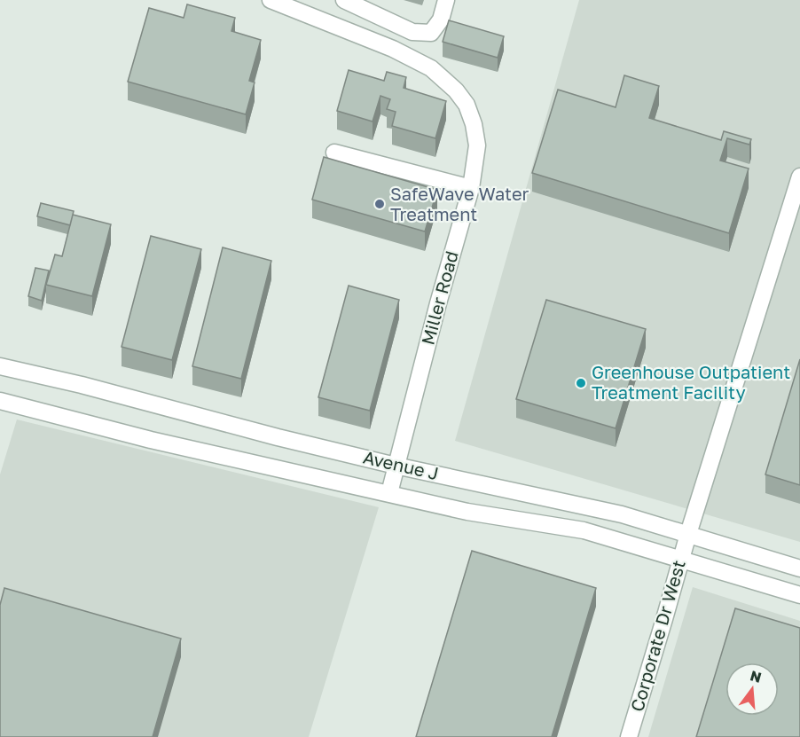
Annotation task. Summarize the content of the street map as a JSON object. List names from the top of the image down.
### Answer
{
  "streets": {
    "street": ["Miller Road", "Avenue J", "Corporate Dr West"]
  },
  "crossings": [
    ["Miller Road", "Avenue J"],
    ["Avenue J", "Corporate Dr West"]
  ],
  "places": ["SafeWave Water Treatment", "Greenhouse Outpatient Treatment Facility"],
  "north": "top"
}
